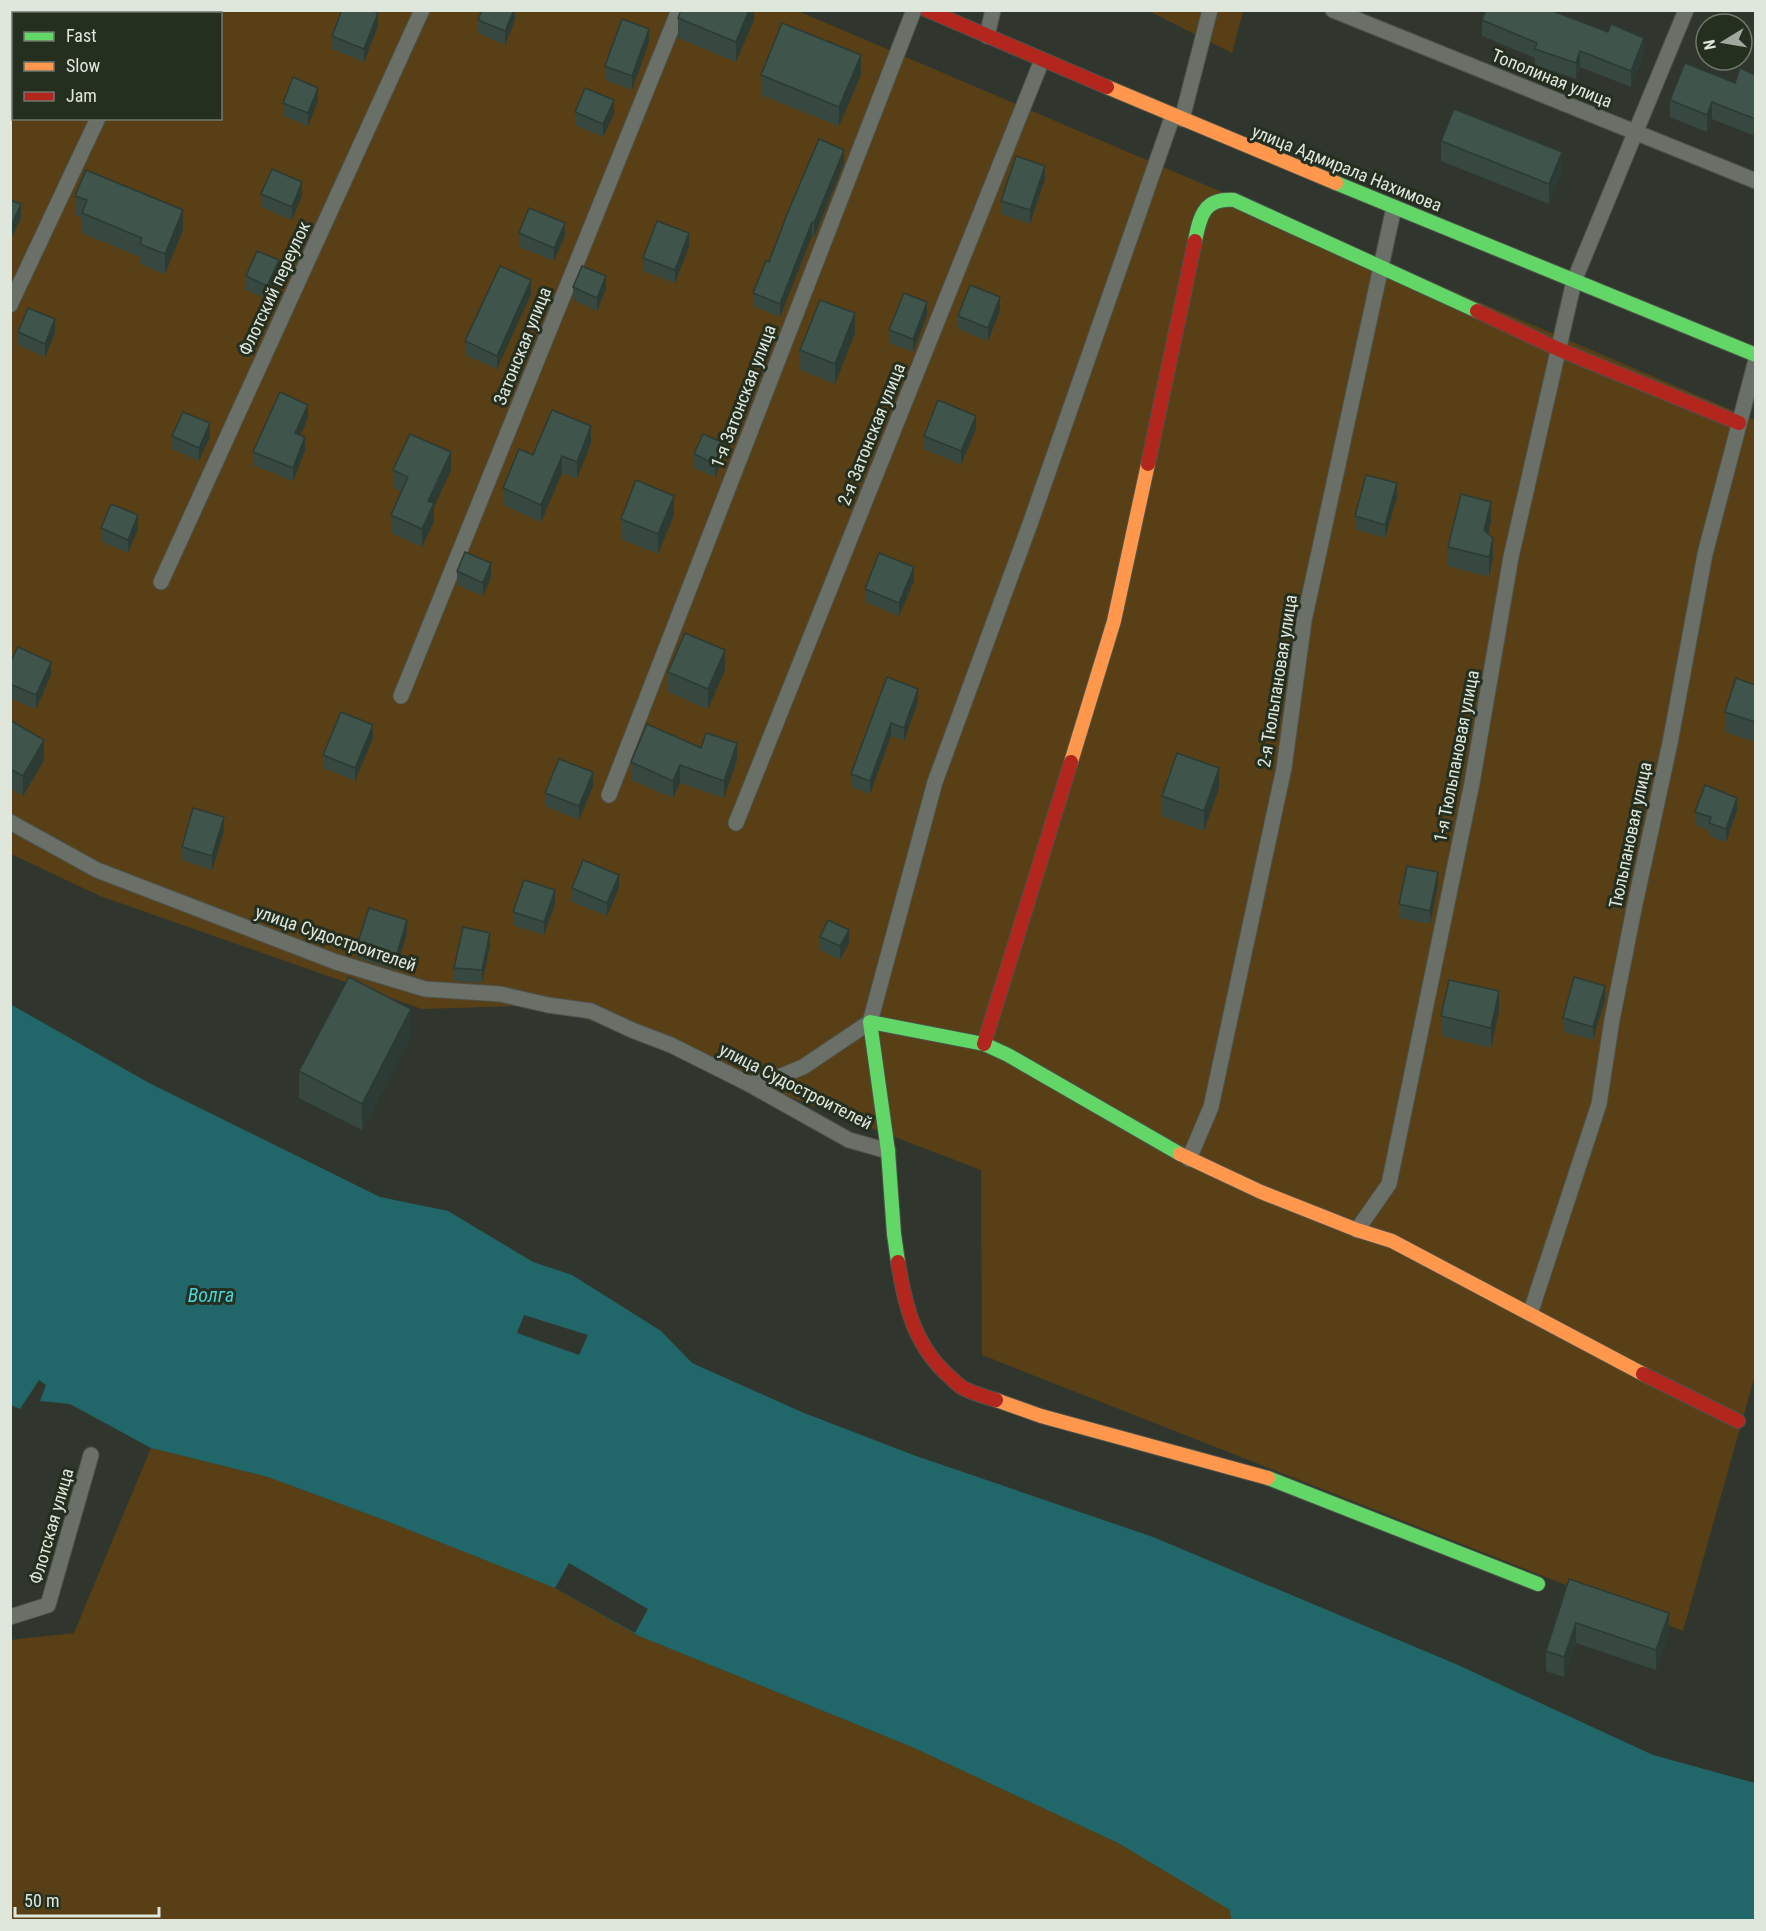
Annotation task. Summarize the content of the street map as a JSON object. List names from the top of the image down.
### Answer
{
  "streets": {
    "street": [
      "Тополиная улица",
      "улица Адмирала Нахимова",
      "Флотский переулок",
      "Затонская улица",
      "1-я Затонская улица",
      "2-я Затонская улица",
      "2-я Тюльпановая улица",
      "1-я Тюльпановая улица",
      "Тюльпановая улица",
      "улица Судостроителей",
      "Флотская улица"
    ]
  },
  "crossings": [
    ["Тополиная улица", "1-я Тюльпановая улица"],
    ["улица Адмирала Нахимова", "2-я Затонская улица"],
    ["улица Адмирала Нахимова", "2-я Тюльпановая улица"],
    ["улица Адмирала Нахимова", "1-я Тюльпановая улица"]
  ],
  "water": ["Волга"],
  "legend": ["Fast", "Slow", "Jam"],
  "scale_bar": "50 m",
  "north": "left"
}
